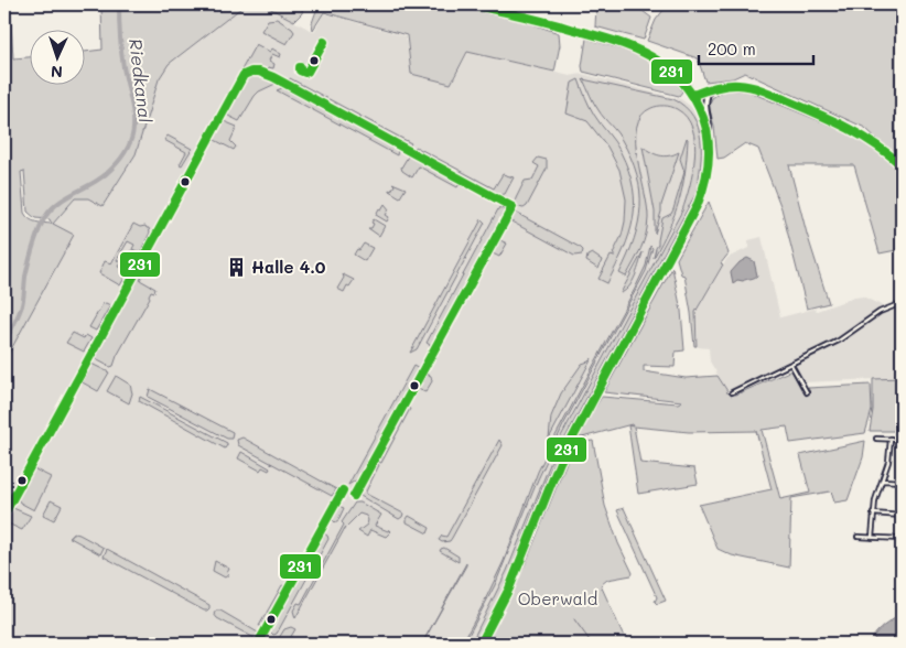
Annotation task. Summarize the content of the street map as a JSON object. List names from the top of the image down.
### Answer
{
  "water": ["Riedkanal"],
  "parks": ["Oberwald"],
  "places": {
    "building": ["Halle 4.0"]
  },
  "lines": ["transit line 231"],
  "scale_bar": "200 m",
  "north": "bottom"
}
